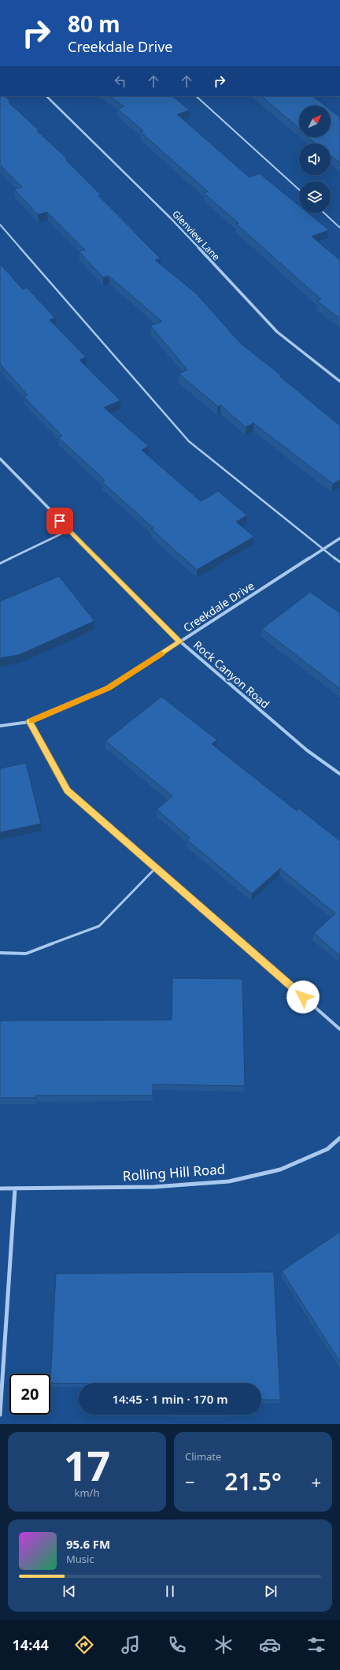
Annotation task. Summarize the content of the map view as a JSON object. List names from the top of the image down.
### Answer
{
  "streets": {
    "street": [
      "Glenview Lane",
      "Creekdale Drive",
      "Rock Canyon Road",
      "Rolling Hill Road"
    ]
  },
  "crossings": [
    ["Creekdale Drive", "Rock Canyon Road"]
  ],
  "north": "top right",
  "page": {
    "turn": ["80 m", "Creekdale Drive"],
    "limit": "20",
    "trip": "14:45 · 1 min · 170 m",
    "tile": [
      ["17", "km/h"],
      "Climate"
    ],
    "heat": ["−", "21.5°", "+"],
    "song": ["95.6 FM", "Music"],
    "tabs": "14:44"
  }
}
